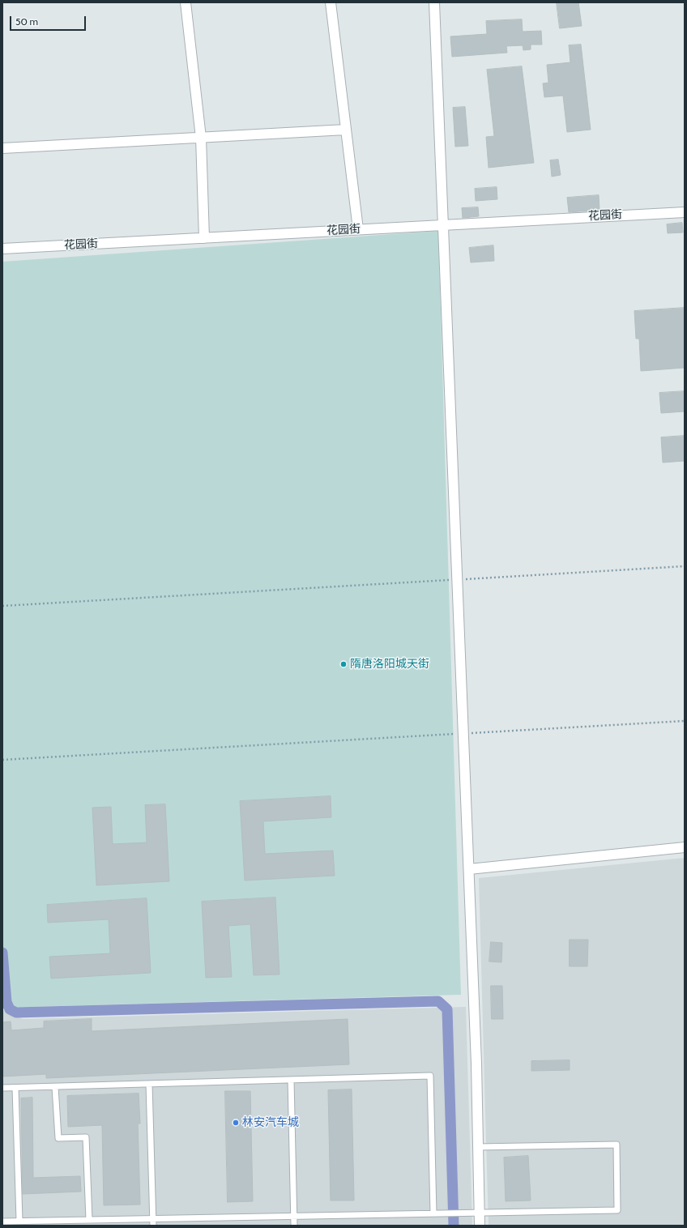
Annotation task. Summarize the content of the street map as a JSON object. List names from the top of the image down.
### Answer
{
  "streets": {
    "street": ["花园街"]
  },
  "places": ["隋唐洛阳城天街", "林安汽车城"],
  "scale_bar": "50 m"
}
